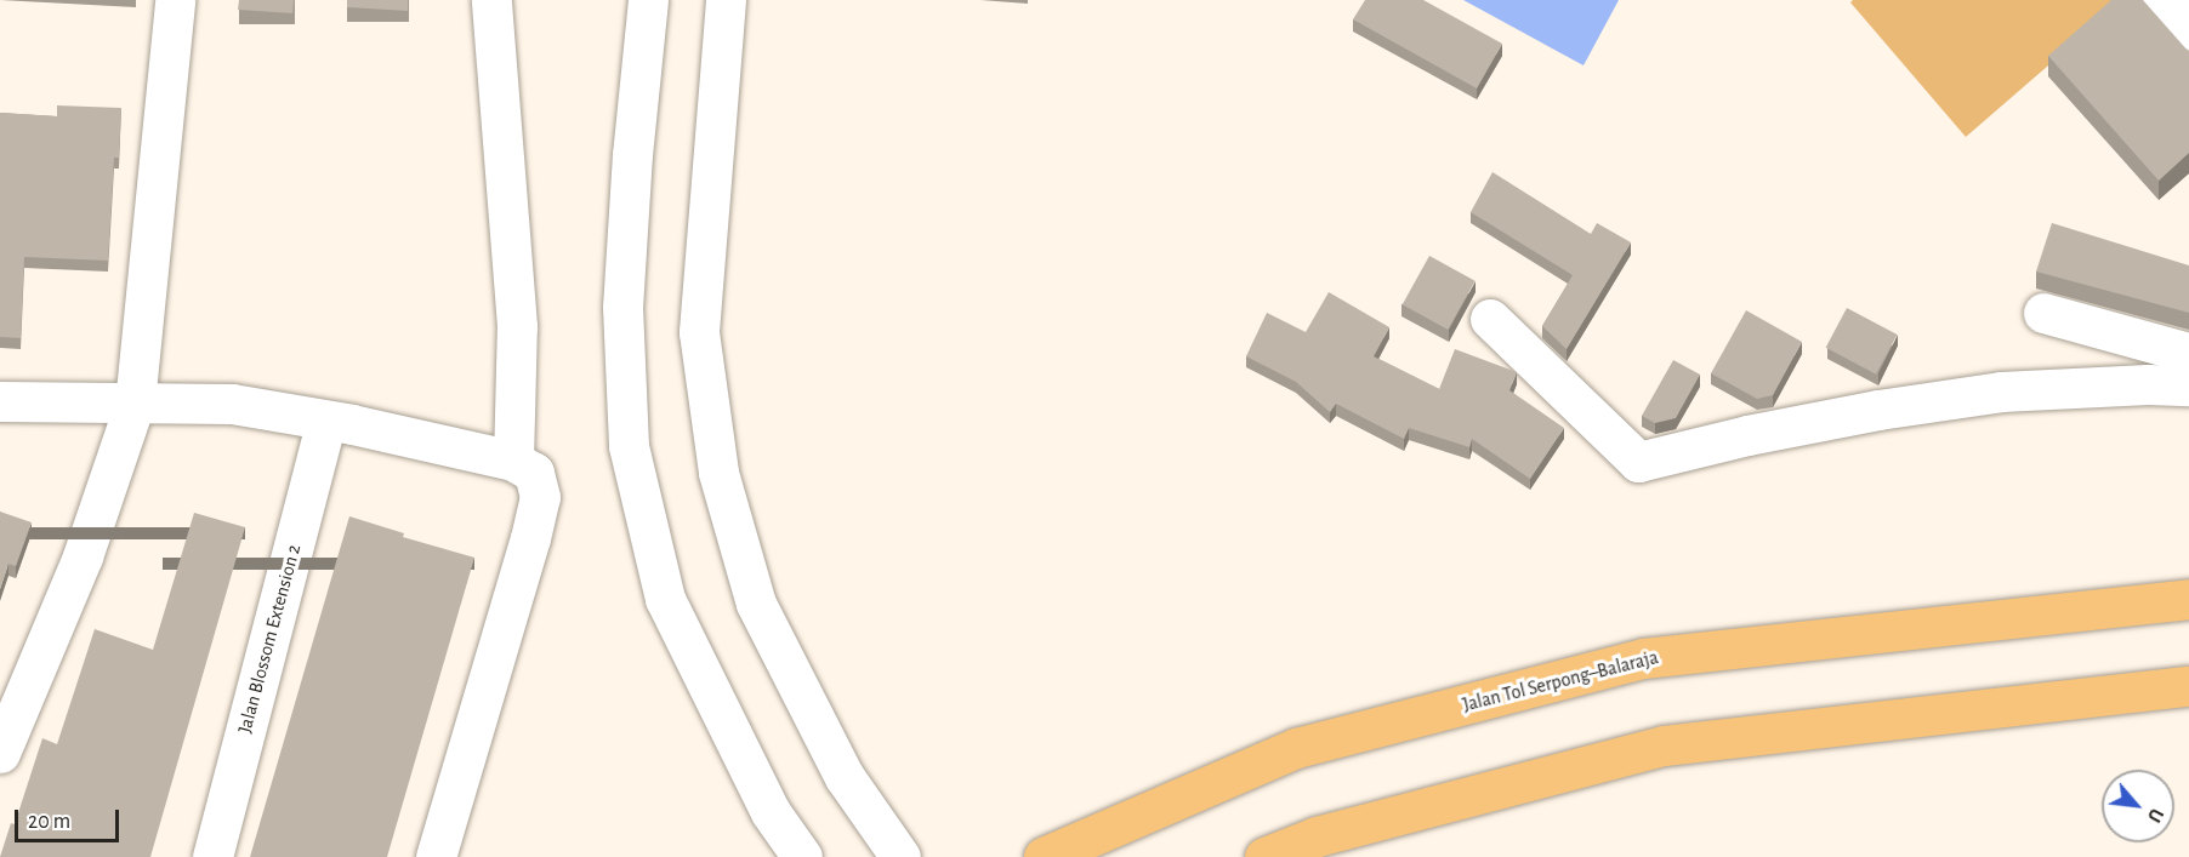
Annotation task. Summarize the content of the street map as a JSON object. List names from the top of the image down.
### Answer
{
  "streets": {
    "highway": ["Jalan Tol Serpong–Balaraja"],
    "street": ["Jalan Blossom Extension 2"]
  },
  "scale_bar": "20 m",
  "north": "bottom right"
}
